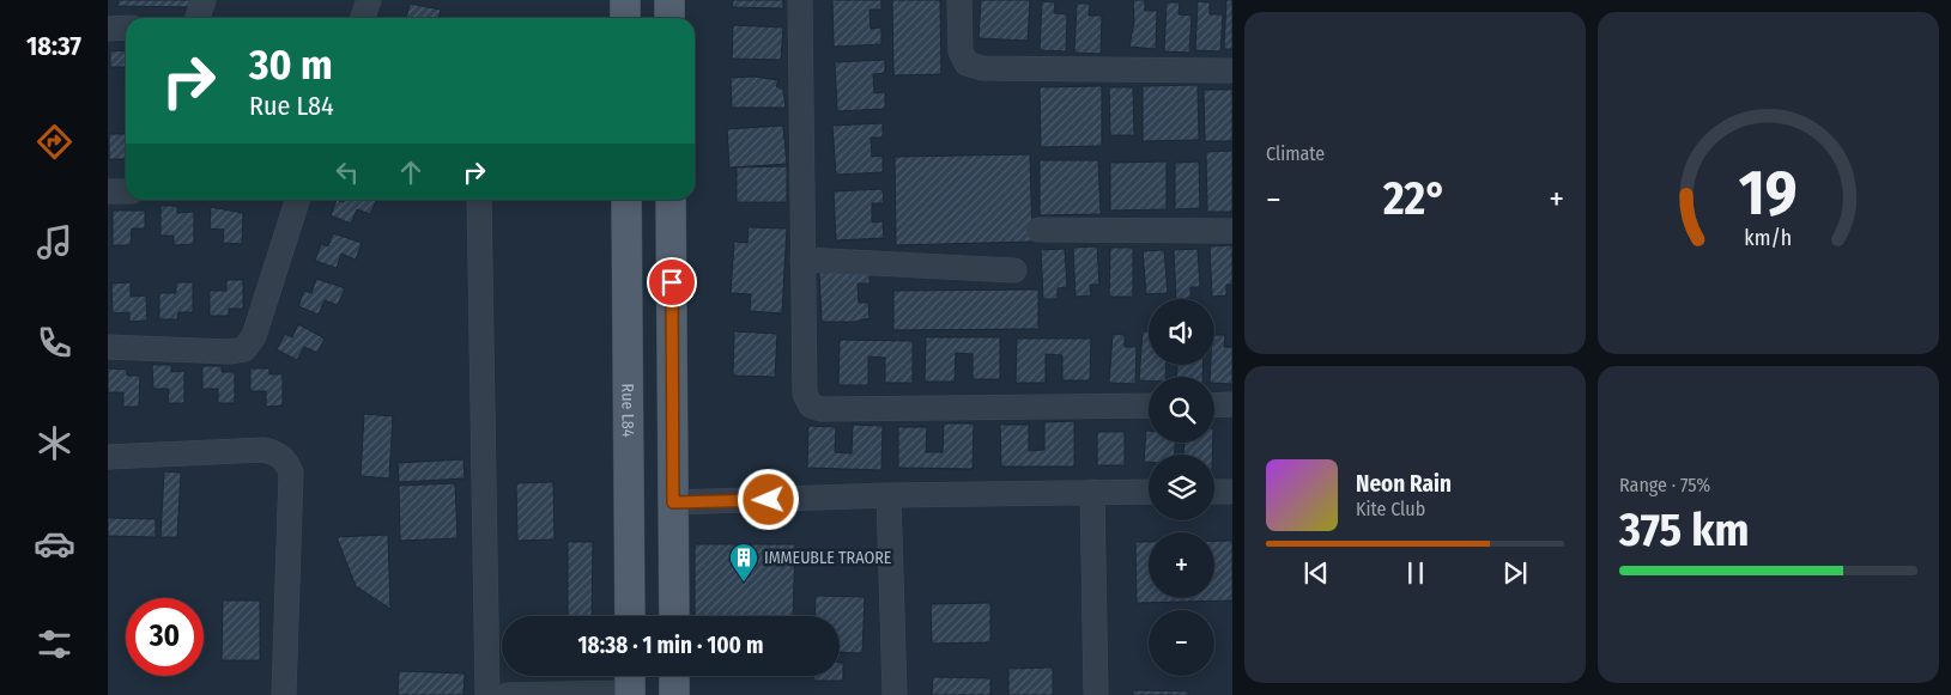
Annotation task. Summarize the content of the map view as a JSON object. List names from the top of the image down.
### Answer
{
  "streets": {
    "main road": ["Rue L84"]
  },
  "places": {
    "building": ["IMMEUBLE TRAORE"]
  },
  "page": {
    "tabs": "18:37",
    "tile": [
      "Climate",
      ["Range · 75%", "375 km"]
    ],
    "turn": ["30 m", "Rue L84"],
    "heat": ["−", "22°", "+"],
    "map_buttons": ["+", "−"],
    "song": ["Neon Rain", "Kite Club"],
    "limit": "30",
    "trip": "18:38 · 1 min · 100 m",
    "gauge": ["19", "km/h"]
  }
}
